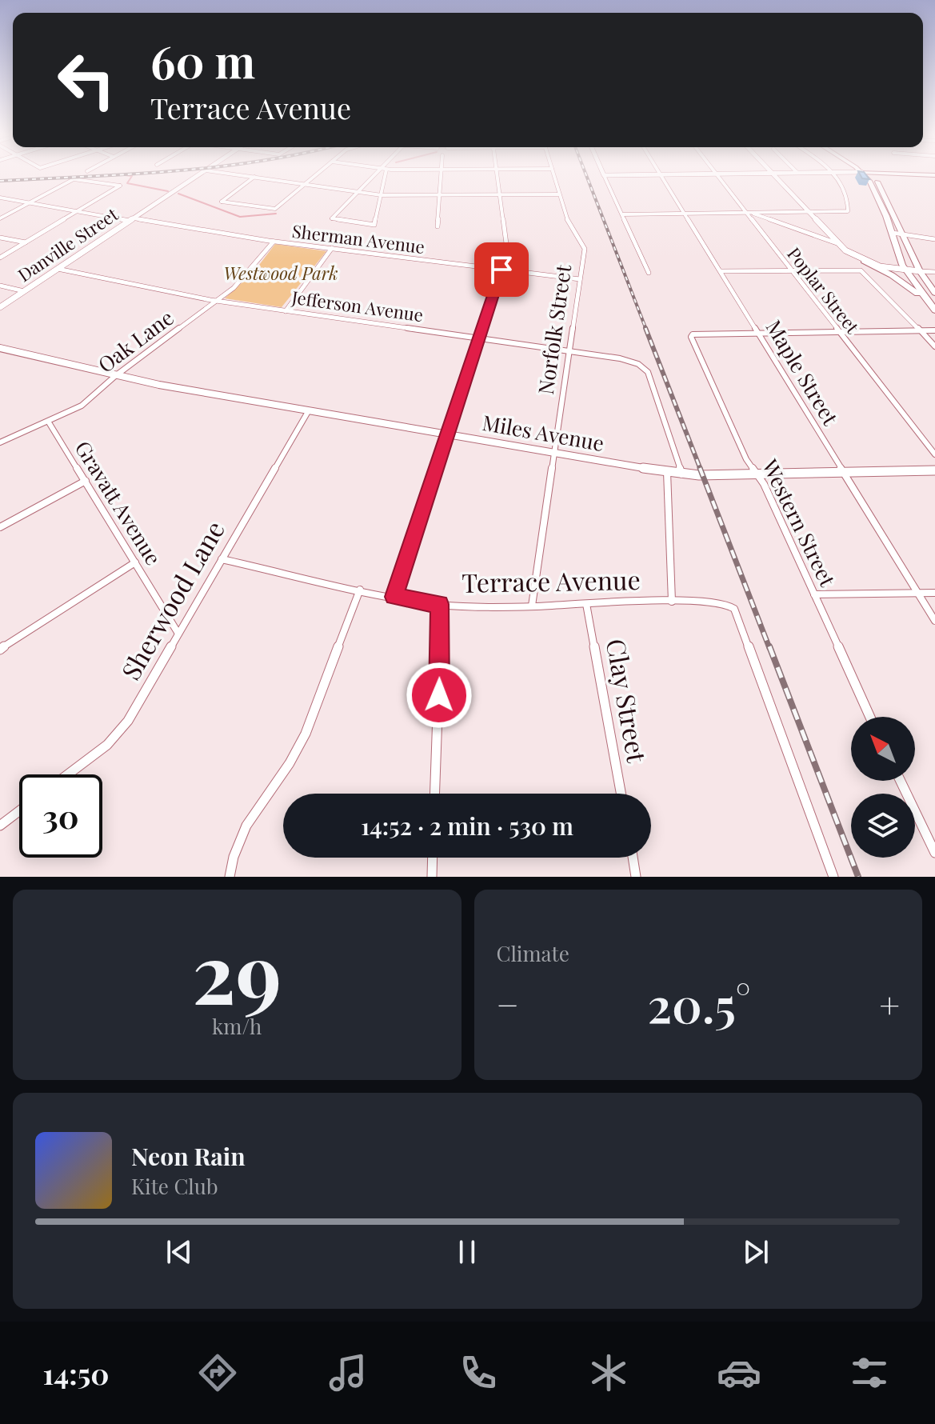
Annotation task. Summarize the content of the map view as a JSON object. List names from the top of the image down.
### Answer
{
  "streets": {
    "street": [
      "Sherman Avenue",
      "Danville Street",
      "Poplar Street",
      "Jefferson Avenue",
      "Norfolk Street",
      "Oak Lane",
      "Maple Street",
      "Miles Avenue",
      "Gravatt Avenue",
      "Western Street",
      "Terrace Avenue",
      "Sherwood Lane",
      "Clay Street"
    ]
  },
  "crossings": [
    ["Sherman Avenue", "Danville Street"],
    ["Sherman Avenue", "Norfolk Street"],
    ["Sherman Avenue", "Oak Lane"],
    ["Danville Street", "Jefferson Avenue"],
    ["Jefferson Avenue", "Norfolk Street"],
    ["Jefferson Avenue", "Oak Lane"],
    ["Jefferson Avenue", "Miles Avenue"],
    ["Norfolk Street", "Miles Avenue"],
    ["Norfolk Street", "Terrace Avenue"],
    ["Oak Lane", "Miles Avenue"],
    ["Oak Lane", "Gravatt Avenue"],
    ["Maple Street", "Miles Avenue"],
    ["Maple Street", "Western Street"],
    ["Miles Avenue", "Western Street"],
    ["Miles Avenue", "Sherwood Lane"],
    ["Gravatt Avenue", "Sherwood Lane"],
    ["Terrace Avenue", "Sherwood Lane"],
    ["Terrace Avenue", "Clay Street"]
  ],
  "parks": ["Westwood Park"],
  "north": "top left",
  "page": {
    "turn": ["60 m", "Terrace Avenue"],
    "limit": "30",
    "trip": "14:52 · 2 min · 530 m",
    "tile": [
      ["29", "km/h"],
      "Climate"
    ],
    "heat": ["−", "20.5°", "+"],
    "song": ["Neon Rain", "Kite Club"],
    "tabs": "14:50"
  }
}
